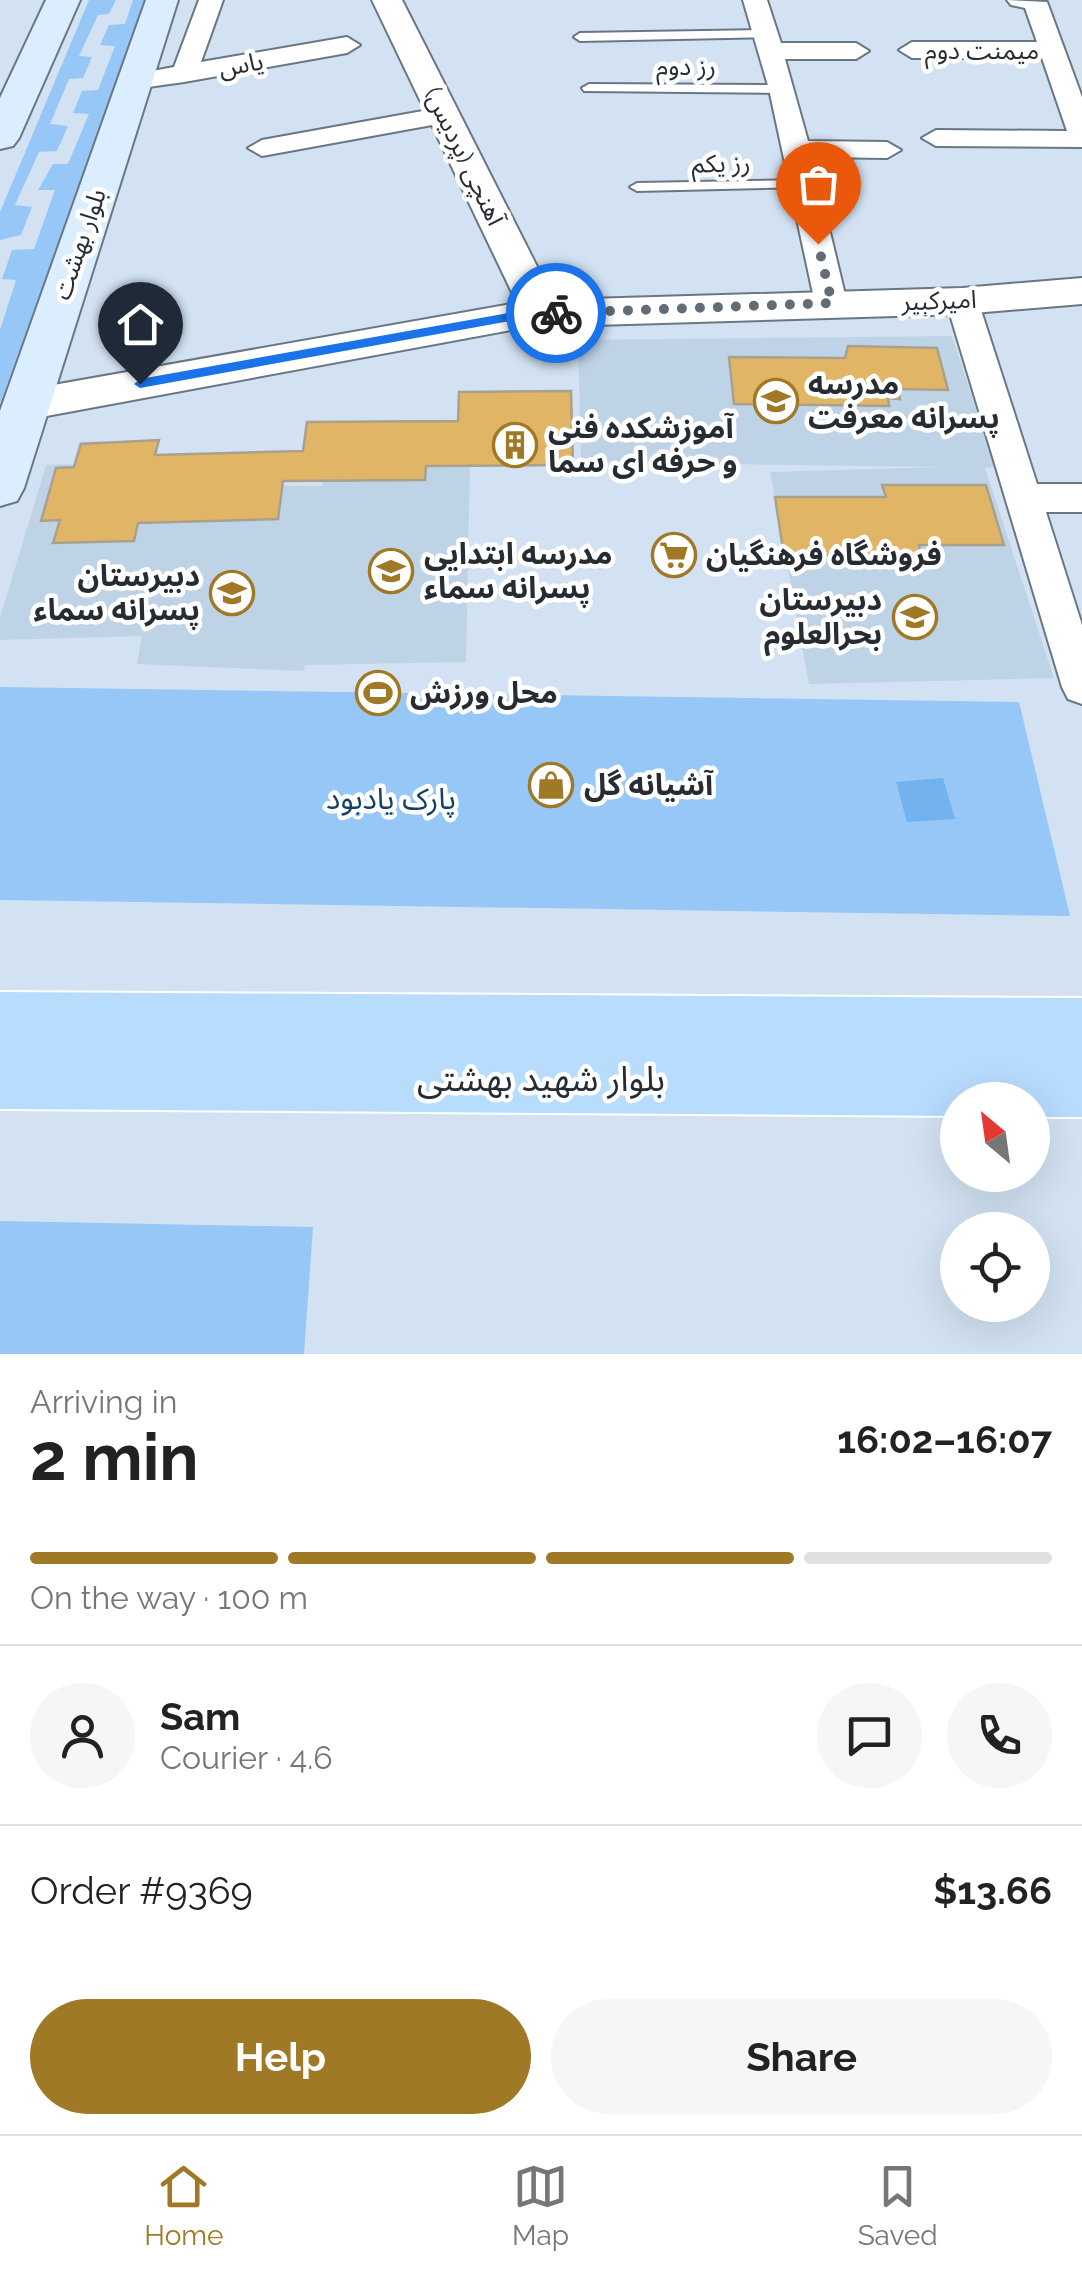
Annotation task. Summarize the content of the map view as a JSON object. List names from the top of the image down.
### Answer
{
  "streets": {
    "main road": ["بلوار بهشت", "بلوار شهید بهشتی"],
    "street": [
      "میمنت دوم",
      "یاس",
      "آهنچی (پردیس)",
      "امیرکبیر"
    ],
    "lane": ["رز دوم", "رز یکم"]
  },
  "crossings": [
    ["یاس", "بلوار بهشت"],
    ["آهنچی (پردیس)", "امیرکبیر"],
    ["بلوار بهشت", "امیرکبیر"]
  ],
  "parks": ["پارک یادبود"],
  "places": {
    "school or university": [
      "مدرسه پسرانه معرفت",
      "مدرسه ابتدایی پسرانه سماء",
      "دبیرستان پسرانه سماء",
      "دبیرستان بحرالعلوم"
    ],
    "building": ["آموزشکده فنی و حرفه ای سما"],
    "supermarket": ["فروشگاه فرهنگیان"],
    "sports": ["محل ورزش"],
    "shop": ["آشیانه گل"]
  },
  "north": "top left",
  "page": {
    "heading": ["2 min", "Arriving in", "16:02–16:07"],
    "panel": [
      "Sam",
      "Courier · 4.6",
      "Order #9369",
      "$13.66"
    ],
    "bar": "On the way · 100 m",
    "buttons": ["Help", "Share"],
    "tabs": ["Home", "Map", "Saved"]
  }
}
